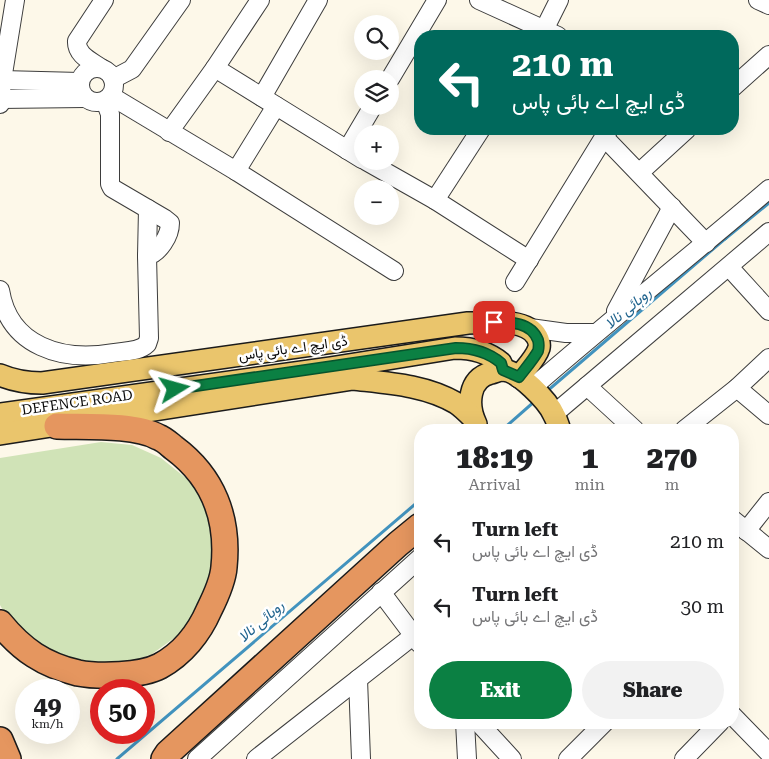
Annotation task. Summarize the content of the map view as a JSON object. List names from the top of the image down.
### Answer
{
  "streets": {
    "main road": ["ڈی ایچ اے بائی پاس", "DEFENCE ROAD"]
  },
  "water": ["روہائی نالا"],
  "page": {
    "map_buttons": ["+", "−"],
    "turn": ["210 m", "ڈی ایچ اے بائی پاس"],
    "eta": [
      "18:19",
      "Arrival",
      "1",
      "min",
      "270",
      "m"
    ],
    "list": [
      {
        "name": "Turn left",
        "note": "ڈی ایچ اے بائی پاس",
        "value": "210 m"
      },
      {
        "name": "Turn left",
        "note": "ڈی ایچ اے بائی پاس",
        "value": "30 m"
      }
    ],
    "buttons": ["Exit", "Share"],
    "speed": "49 km/h",
    "limit": "50"
  }
}
